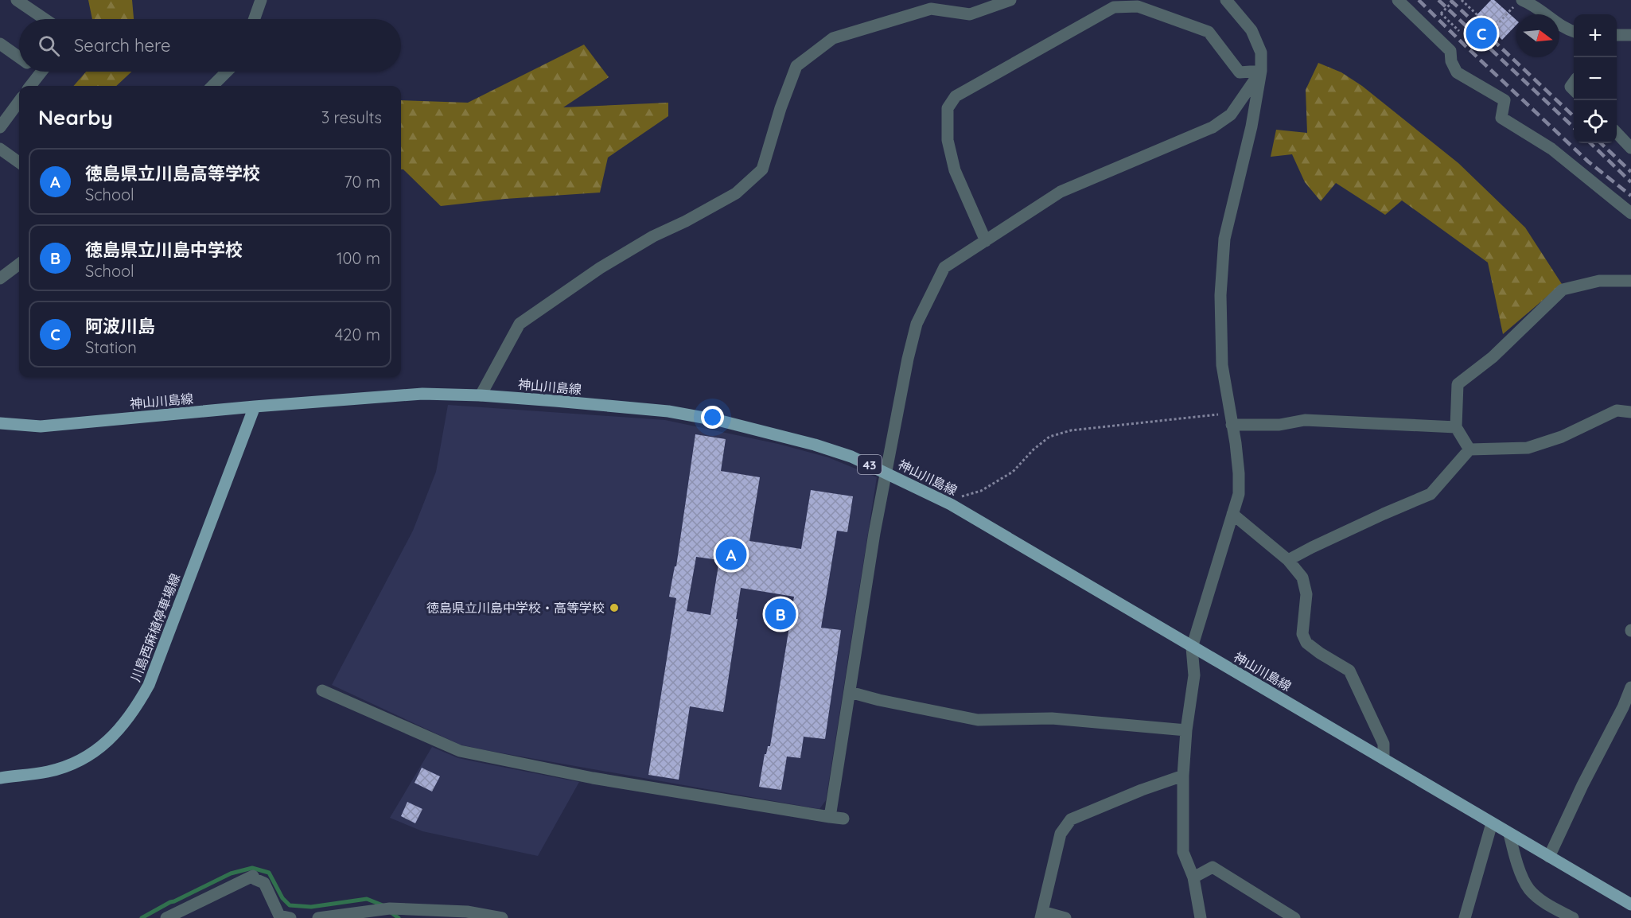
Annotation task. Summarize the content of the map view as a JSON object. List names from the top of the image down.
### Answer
{
  "streets": {
    "main road": ["神山川島線", "43", "川島西麻植停車場線"]
  },
  "crossings": [
    ["神山川島線", "川島西麻植停車場線"]
  ],
  "places": ["徳島県立川島中学校・高等学校"],
  "north": "right",
  "page": {
    "map_buttons": ["+", "−"],
    "pins": ["C", "A", "B"],
    "search": "Search here",
    "heading": ["Nearby", "3 results"],
    "list": [
      {
        "mark": "A",
        "name": "徳島県立川島高等学校",
        "note": "School",
        "value": "70 m"
      },
      {
        "mark": "B",
        "name": "徳島県立川島中学校",
        "note": "School",
        "value": "100 m"
      },
      {
        "mark": "C",
        "name": "阿波川島",
        "note": "Station",
        "value": "420 m"
      }
    ]
  }
}
